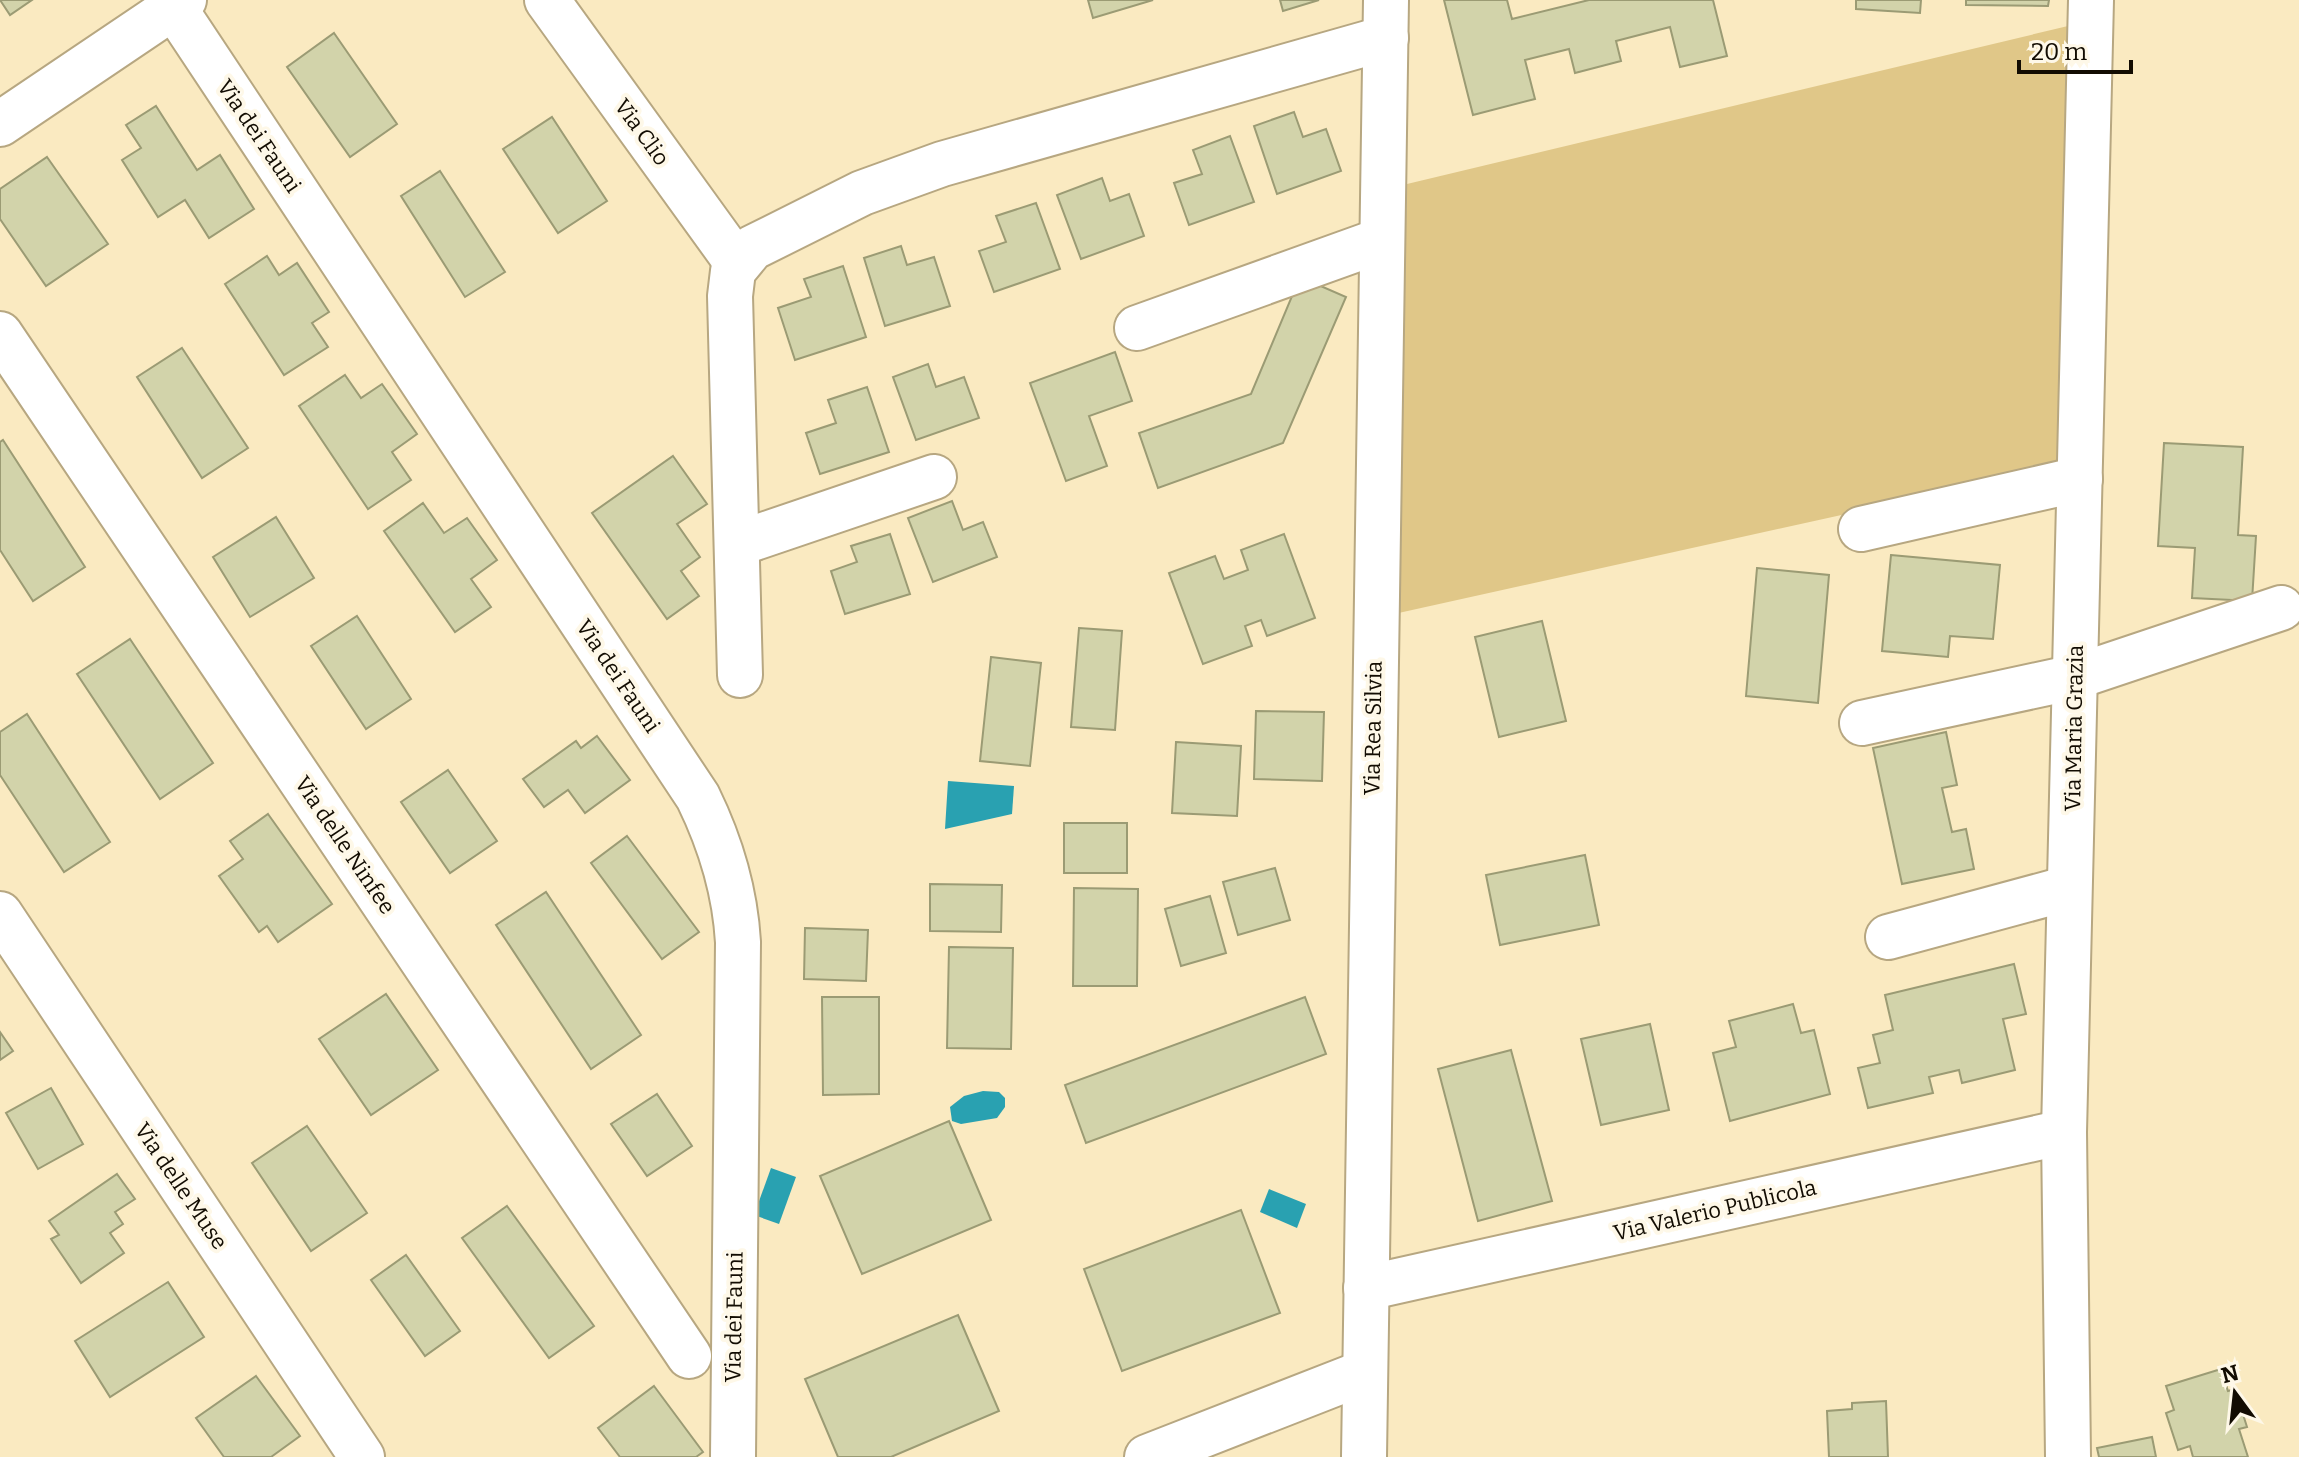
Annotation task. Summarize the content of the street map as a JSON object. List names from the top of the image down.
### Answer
{
  "streets": {
    "street": [
      "Via Clio",
      "Via dei Fauni",
      "Via Rea Silvia",
      "Via Maria Grazia",
      "Via delle Ninfee",
      "Via delle Muse",
      "Via Valerio Publicola"
    ]
  },
  "crossings": [
    ["Via Rea Silvia", "Via Valerio Publicola"],
    ["Via Maria Grazia", "Via Valerio Publicola"]
  ],
  "scale_bar": "20 m",
  "north": "top"
}
